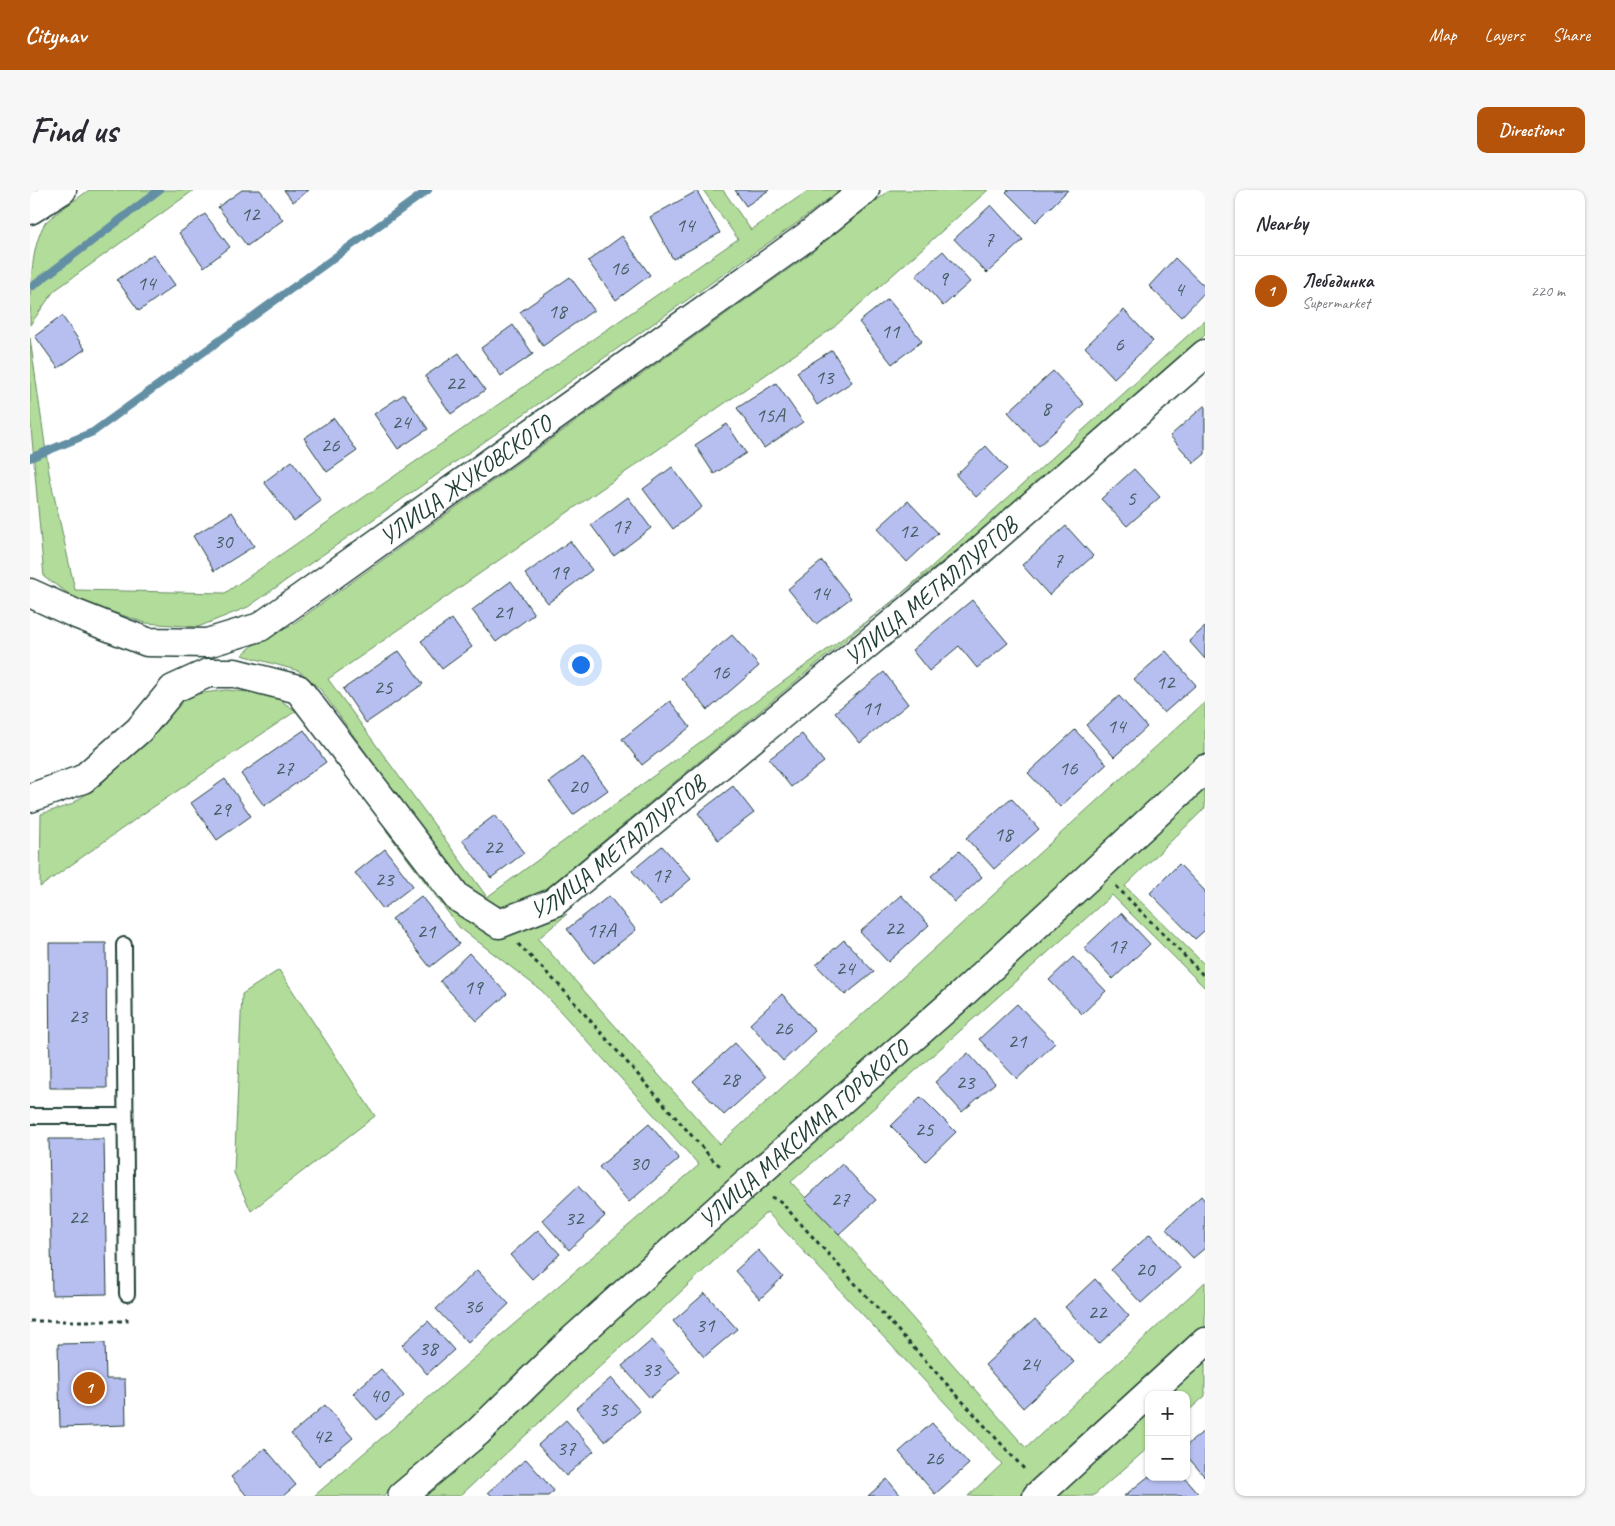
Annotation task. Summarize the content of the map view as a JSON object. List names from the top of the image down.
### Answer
{
  "streets": {
    "street": ["УЛИЦА ЖУКОВСКОГО", "УЛИЦА МЕТАЛЛУРГОВ", "УЛИЦА МАКСИМА ГОРЬКОГО"]
  },
  "house_numbers": [
    "12",
    "14",
    "7",
    "16",
    "9",
    "14",
    "4",
    "18",
    "11",
    "6",
    "13",
    "22",
    "8",
    "15А",
    "24",
    "26",
    "5",
    "17",
    "12",
    "30",
    "7",
    "19",
    "14",
    "21",
    "16",
    "12",
    "25",
    "11",
    "14",
    "27",
    "16",
    "20",
    "29",
    "18",
    "22",
    "17",
    "23",
    "22",
    "17А",
    "21",
    "17",
    "24",
    "19",
    "23",
    "26",
    "21",
    "28",
    "23",
    "25",
    "30",
    "27",
    "22",
    "32",
    "20",
    "36",
    "22",
    "31",
    "38",
    "24",
    "33",
    "40",
    "35",
    "42",
    "37",
    "26"
  ],
  "page": {
    "header": "Citynav",
    "nav": ["Map", "Layers", "Share"],
    "buttons": "Directions",
    "title": "Find us",
    "heading": "Nearby",
    "list": [
      {
        "mark": "1",
        "name": "Лебединка",
        "note": "Supermarket",
        "value": "220 m"
      }
    ],
    "pins": "1",
    "map_buttons": ["+", "−"]
  }
}
